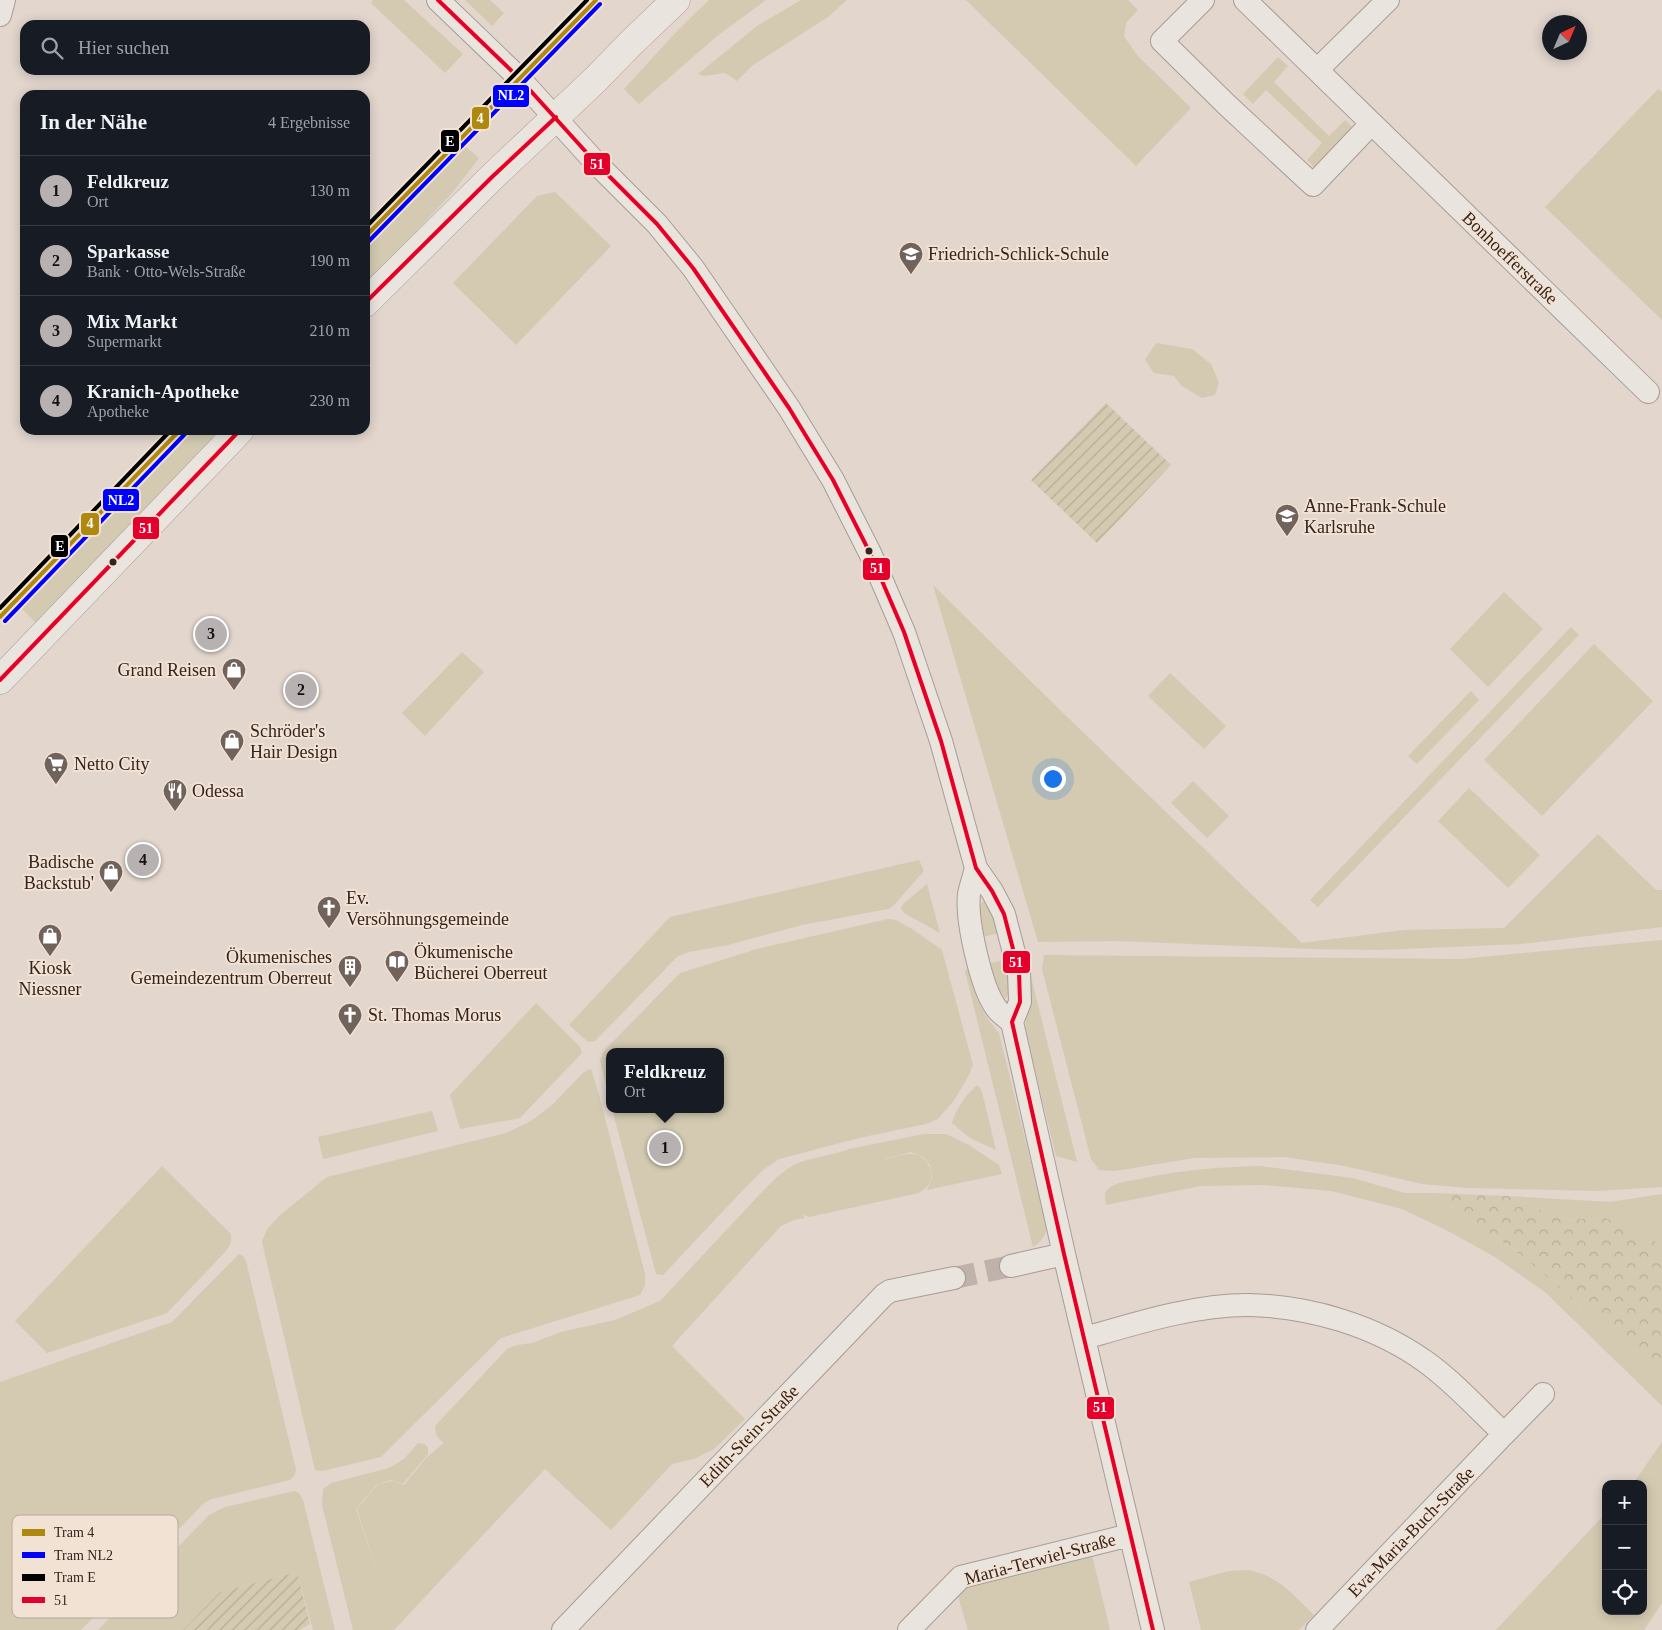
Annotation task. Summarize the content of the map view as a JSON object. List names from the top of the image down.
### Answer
{
  "streets": {
    "street": [
      "Bonhoefferstraße",
      "Edith-Stein-Straße",
      "Eva-Maria-Buch-Straße",
      "Maria-Terwiel-Straße"
    ]
  },
  "places": {
    "school or university": ["Friedrich-Schlick-Schule", "Anne-Frank-Schule Karlsruhe"],
    "shop": [
      "Grand Reisen",
      "Schröder's Hair Design",
      "Badische Backstub'",
      "Kiosk Niessner"
    ],
    "supermarket": ["Netto City"],
    "restaurant": ["Odessa"],
    "church": ["Ev. Versöhnungsgemeinde", "St. Thomas Morus"],
    "library": ["Ökumenische Bücherei Oberreut"],
    "building": ["Ökumenisches Gemeindezentrum Oberreut"]
  },
  "lines": [
    "tram line 4",
    "tram line E",
    "transit line 51",
    "tram line NL2"
  ],
  "legend": [
    "Tram 4",
    "Tram NL2",
    "Tram E",
    "51"
  ],
  "north": "top right",
  "page": {
    "search": "Hier suchen",
    "heading": ["In der Nähe", "4 Ergebnisse"],
    "list": [
      {
        "mark": "1",
        "name": "Feldkreuz",
        "note": "Ort",
        "value": "130 m"
      },
      {
        "mark": "2",
        "name": "Sparkasse",
        "note": "Bank · Otto-Wels-Straße",
        "value": "190 m"
      },
      {
        "mark": "3",
        "name": "Mix Markt",
        "note": "Supermarkt",
        "value": "210 m"
      },
      {
        "mark": "4",
        "name": "Kranich-Apotheke",
        "note": "Apotheke",
        "value": "230 m"
      }
    ],
    "pins": [
      "3",
      "2",
      "4",
      "1"
    ],
    "popup": ["Feldkreuz", "Ort"],
    "map_buttons": ["+", "−"]
  }
}
